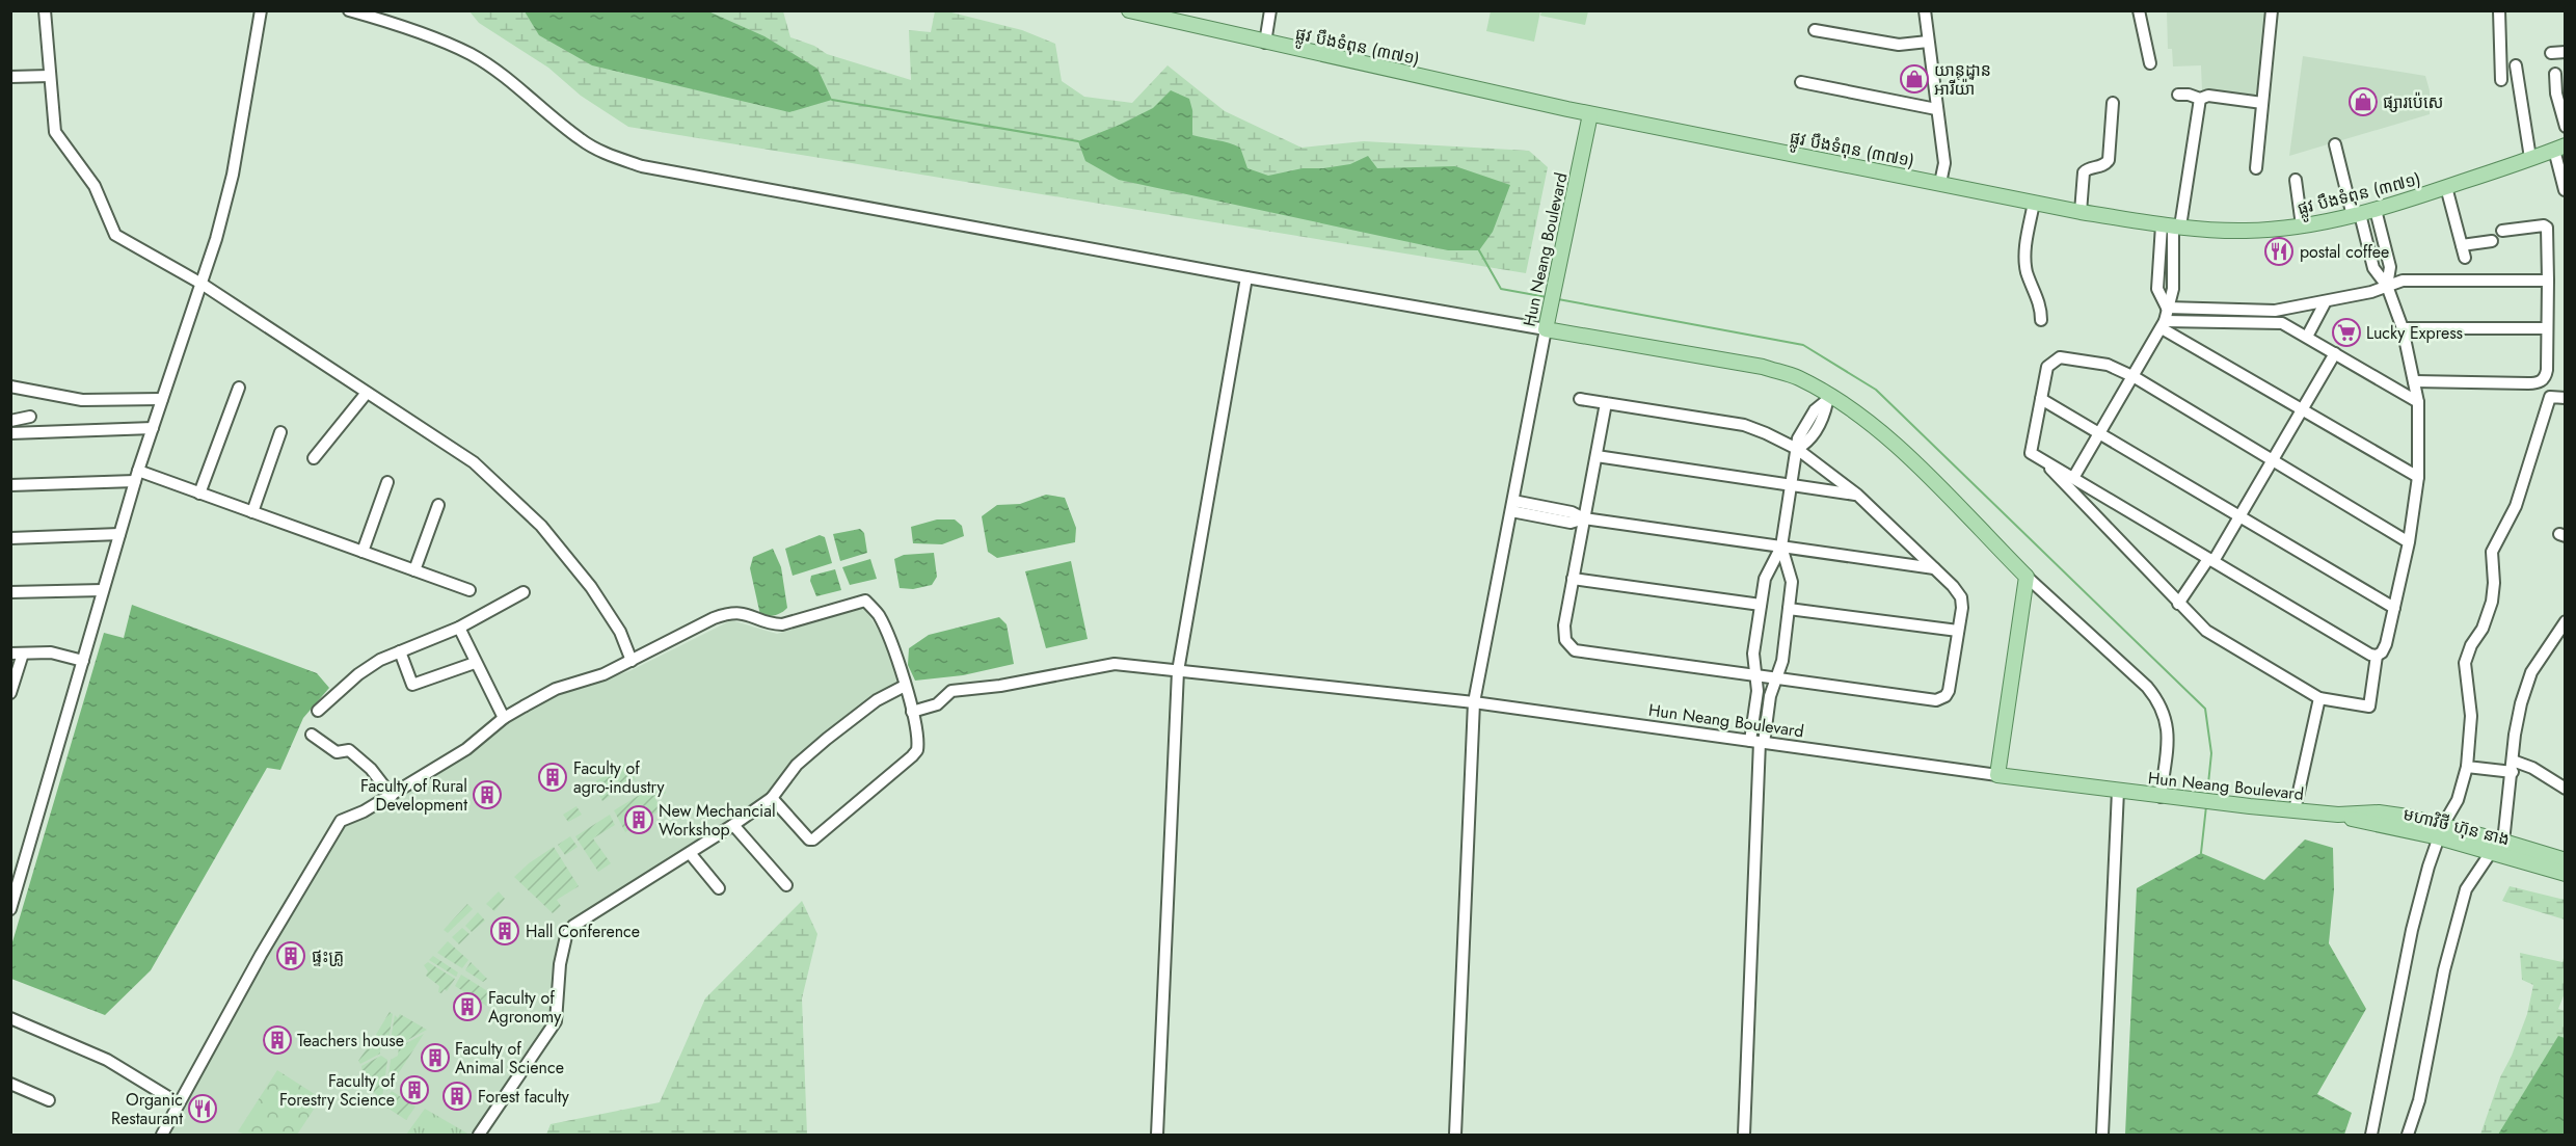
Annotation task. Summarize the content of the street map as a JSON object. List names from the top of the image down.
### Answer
{
  "streets": {
    "main road": ["ផ្លូវ បឹងទំពុន (៣៧១)", "Hun Neang Boulevard", "មហាវិថី ហ៊ុន នាង"]
  },
  "crossings": [
    ["ផ្លូវ បឹងទំពុន (៣៧១)", "Hun Neang Boulevard"],
    ["Hun Neang Boulevard", "មហាវិថី ហ៊ុន នាង"]
  ],
  "places": {
    "shop": ["យាន្ដដ្ឋាន អារីយ៉ា", "ផ្សារប៉េសេ"],
    "restaurant": ["postal coffee", "Organic Restaurant"],
    "supermarket": ["Lucky Express"],
    "building": [
      "Faculty of agro-industry",
      "Faculty of Rural Development",
      "New Mechancial Workshop",
      "Hall Conference",
      "ផ្ទះគ្រូ",
      "Faculty of Agronomy",
      "Teachers house",
      "Faculty of Animal Science",
      "Faculty of Forestry Science",
      "Forest faculty"
    ]
  }
}
